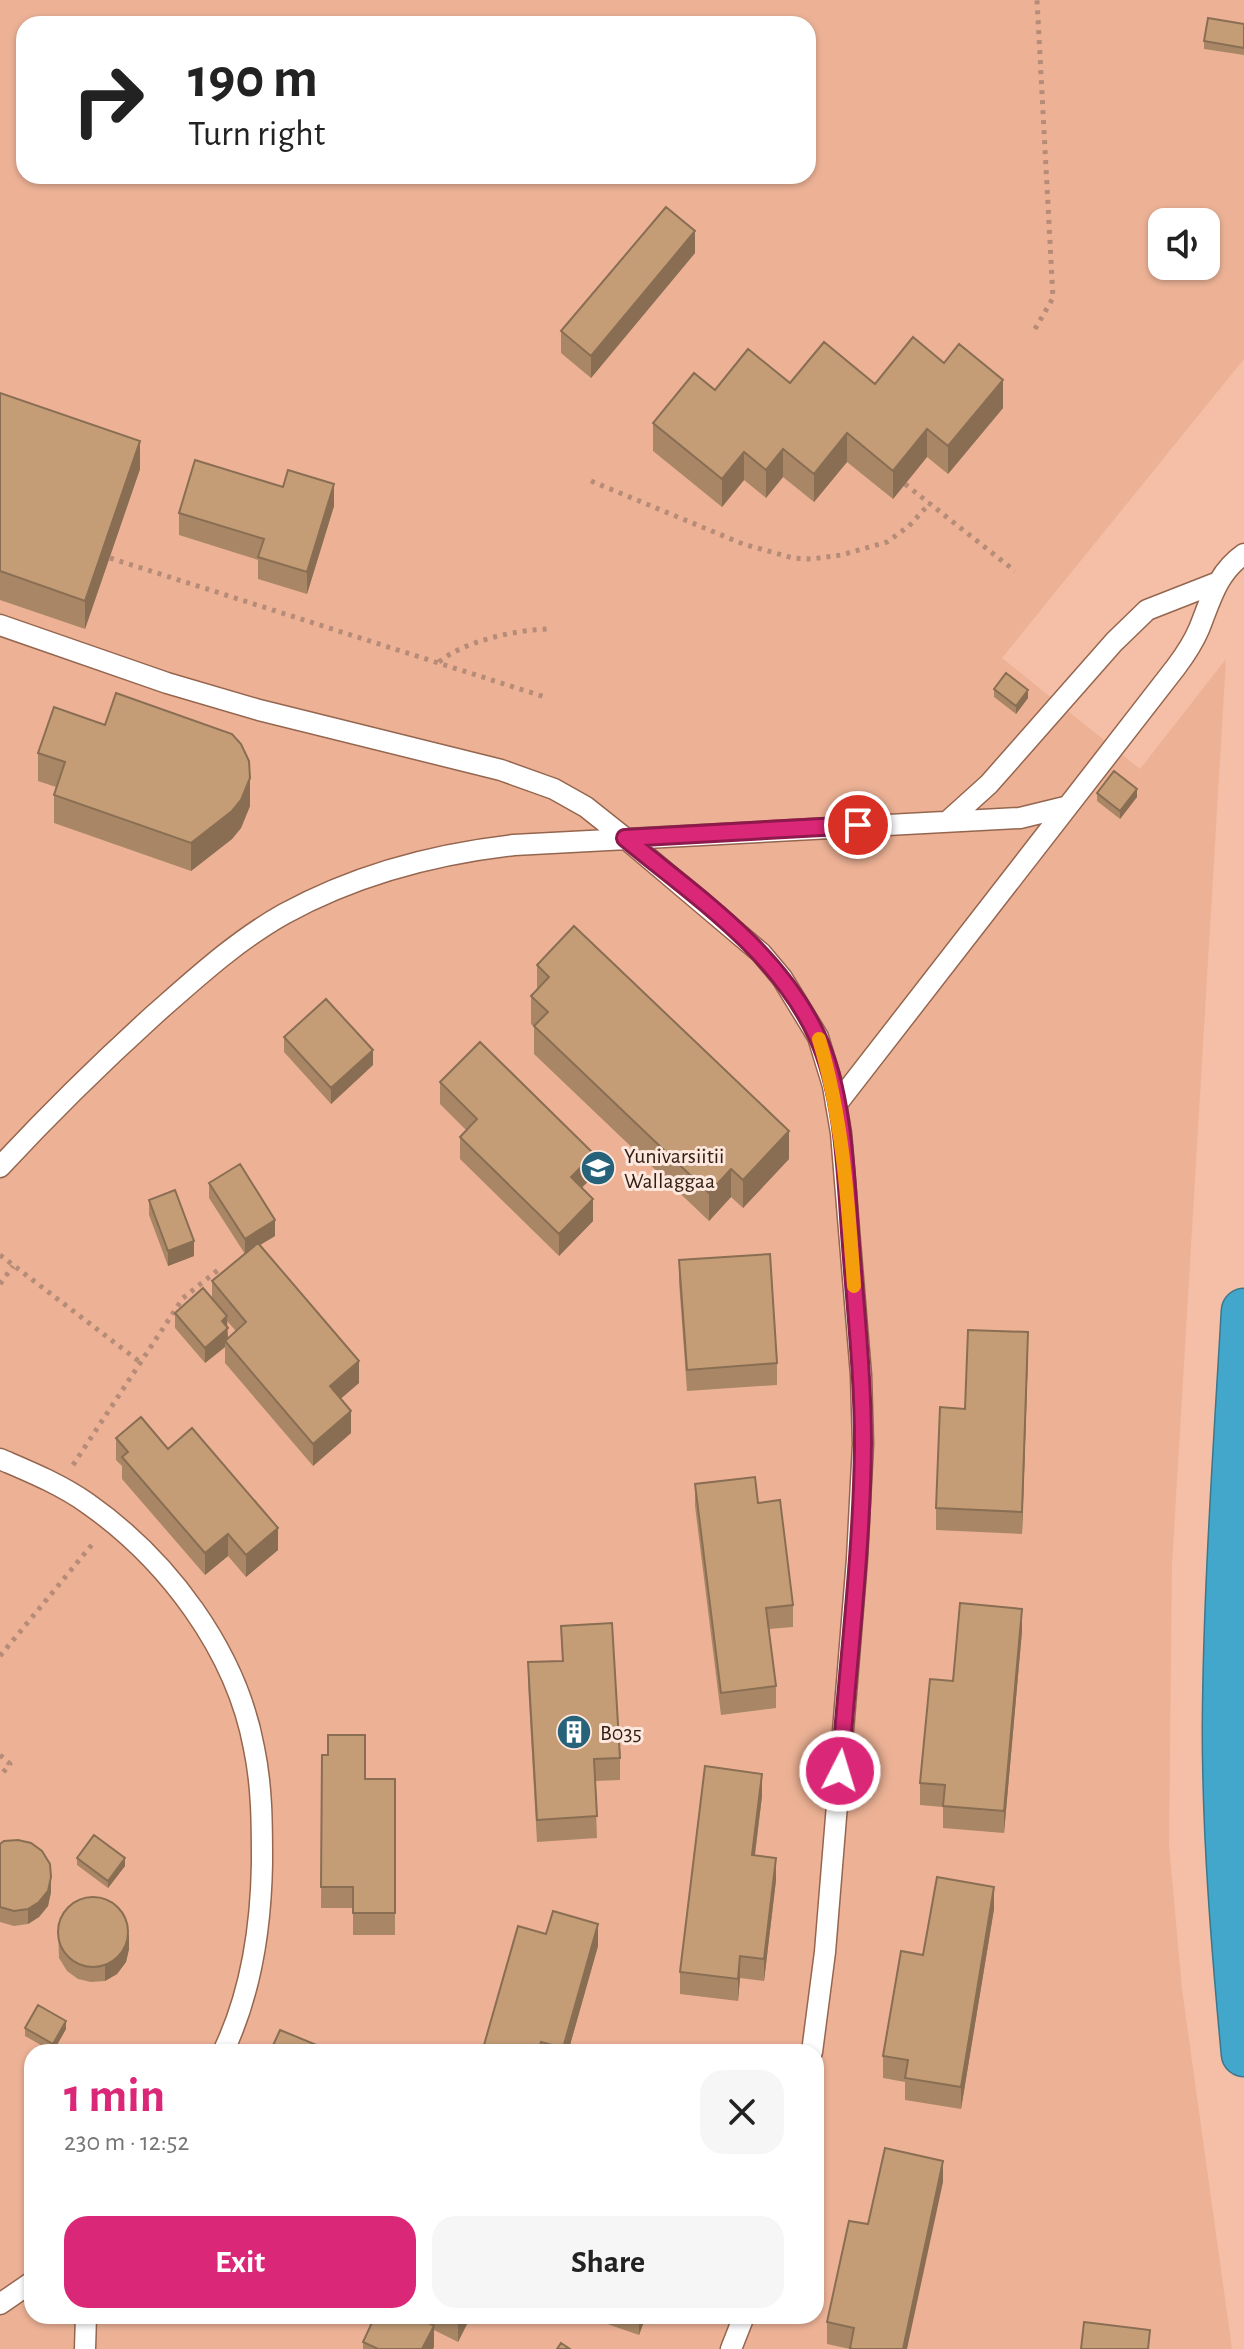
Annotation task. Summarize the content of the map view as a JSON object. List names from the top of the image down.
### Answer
{
  "places": {
    "school or university": ["Yunivarsiitii Wallaggaa"],
    "building": ["B035"]
  },
  "page": {
    "turn": ["190 m", "Turn right"],
    "heading": ["1 min", "230 m · 12:52"],
    "buttons": ["Exit", "Share"]
  }
}
